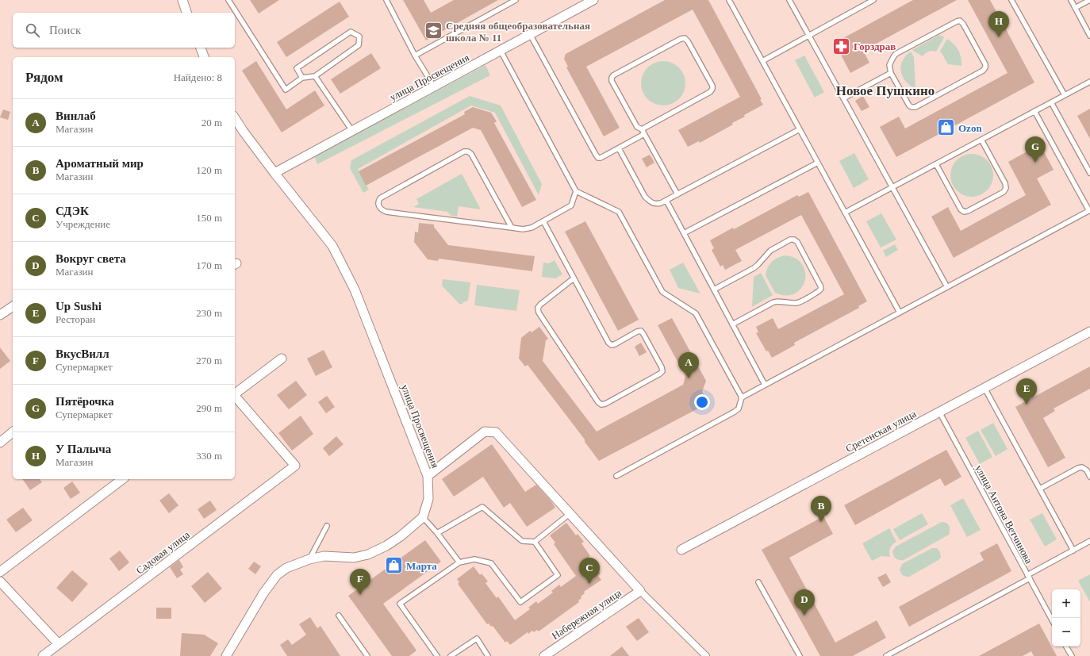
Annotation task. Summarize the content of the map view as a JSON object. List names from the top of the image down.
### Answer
{
  "streets": {
    "street": [
      "улица Просвещения",
      "Сретенская улица",
      "Садовая улица",
      "Набережная улица"
    ],
    "lane": ["улица Антона Ветчинова"]
  },
  "crossings": [
    ["Сретенская улица", "улица Антона Ветчинова"]
  ],
  "districts": ["Новое Пушкино"],
  "places": {
    "school or university": ["Средняя общеобразовательная школа № 11"],
    "pharmacy": ["Горздрав"],
    "shop": ["Ozon", "Марта"]
  },
  "page": {
    "pins": [
      "H",
      "G",
      "A",
      "E",
      "B",
      "C",
      "F",
      "D"
    ],
    "search": "Поиск",
    "heading": ["Рядом", "Найдено: 8"],
    "list": [
      {
        "mark": "A",
        "name": "Винлаб",
        "note": "Магазин",
        "value": "20 m"
      },
      {
        "mark": "B",
        "name": "Ароматный мир",
        "note": "Магазин",
        "value": "120 m"
      },
      {
        "mark": "C",
        "name": "СДЭК",
        "note": "Учреждение",
        "value": "150 m"
      },
      {
        "mark": "D",
        "name": "Вокруг света",
        "note": "Магазин",
        "value": "170 m"
      },
      {
        "mark": "E",
        "name": "Up Sushi",
        "note": "Ресторан",
        "value": "230 m"
      },
      {
        "mark": "F",
        "name": "ВкусВилл",
        "note": "Супермаркет",
        "value": "270 m"
      },
      {
        "mark": "G",
        "name": "Пятёрочка",
        "note": "Супермаркет",
        "value": "290 m"
      },
      {
        "mark": "H",
        "name": "У Палыча",
        "note": "Магазин",
        "value": "330 m"
      }
    ],
    "map_buttons": ["+", "−"]
  }
}
